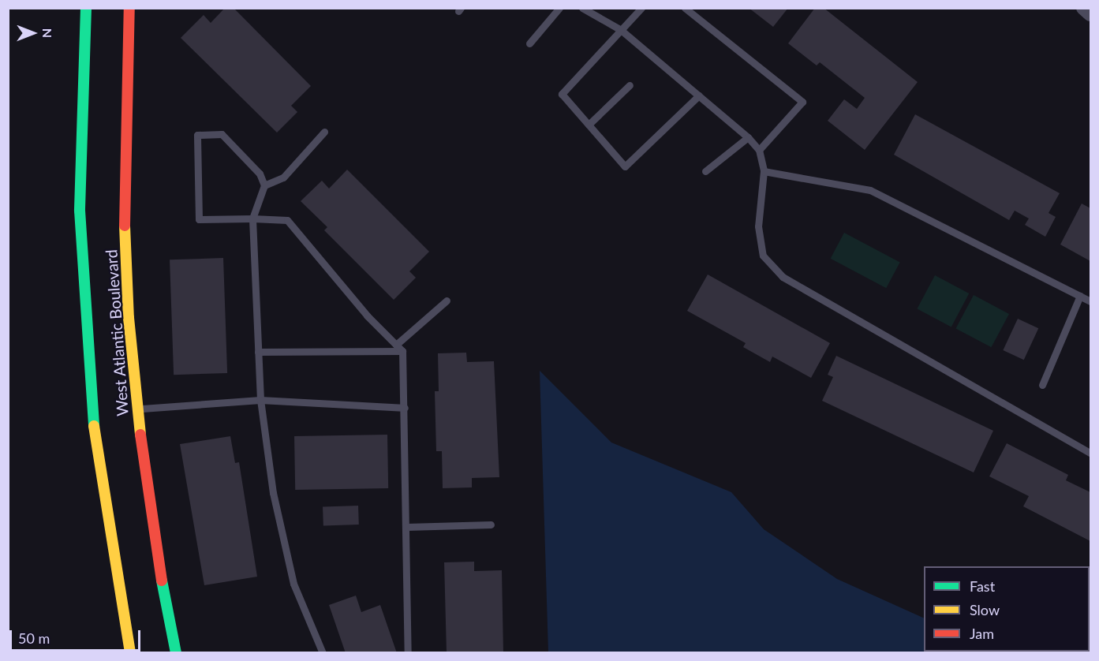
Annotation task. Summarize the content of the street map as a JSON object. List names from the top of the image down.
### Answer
{
  "streets": {
    "main road": ["West Atlantic Boulevard"]
  },
  "legend": ["Fast", "Slow", "Jam"],
  "scale_bar": "50 m",
  "north": "right"
}
